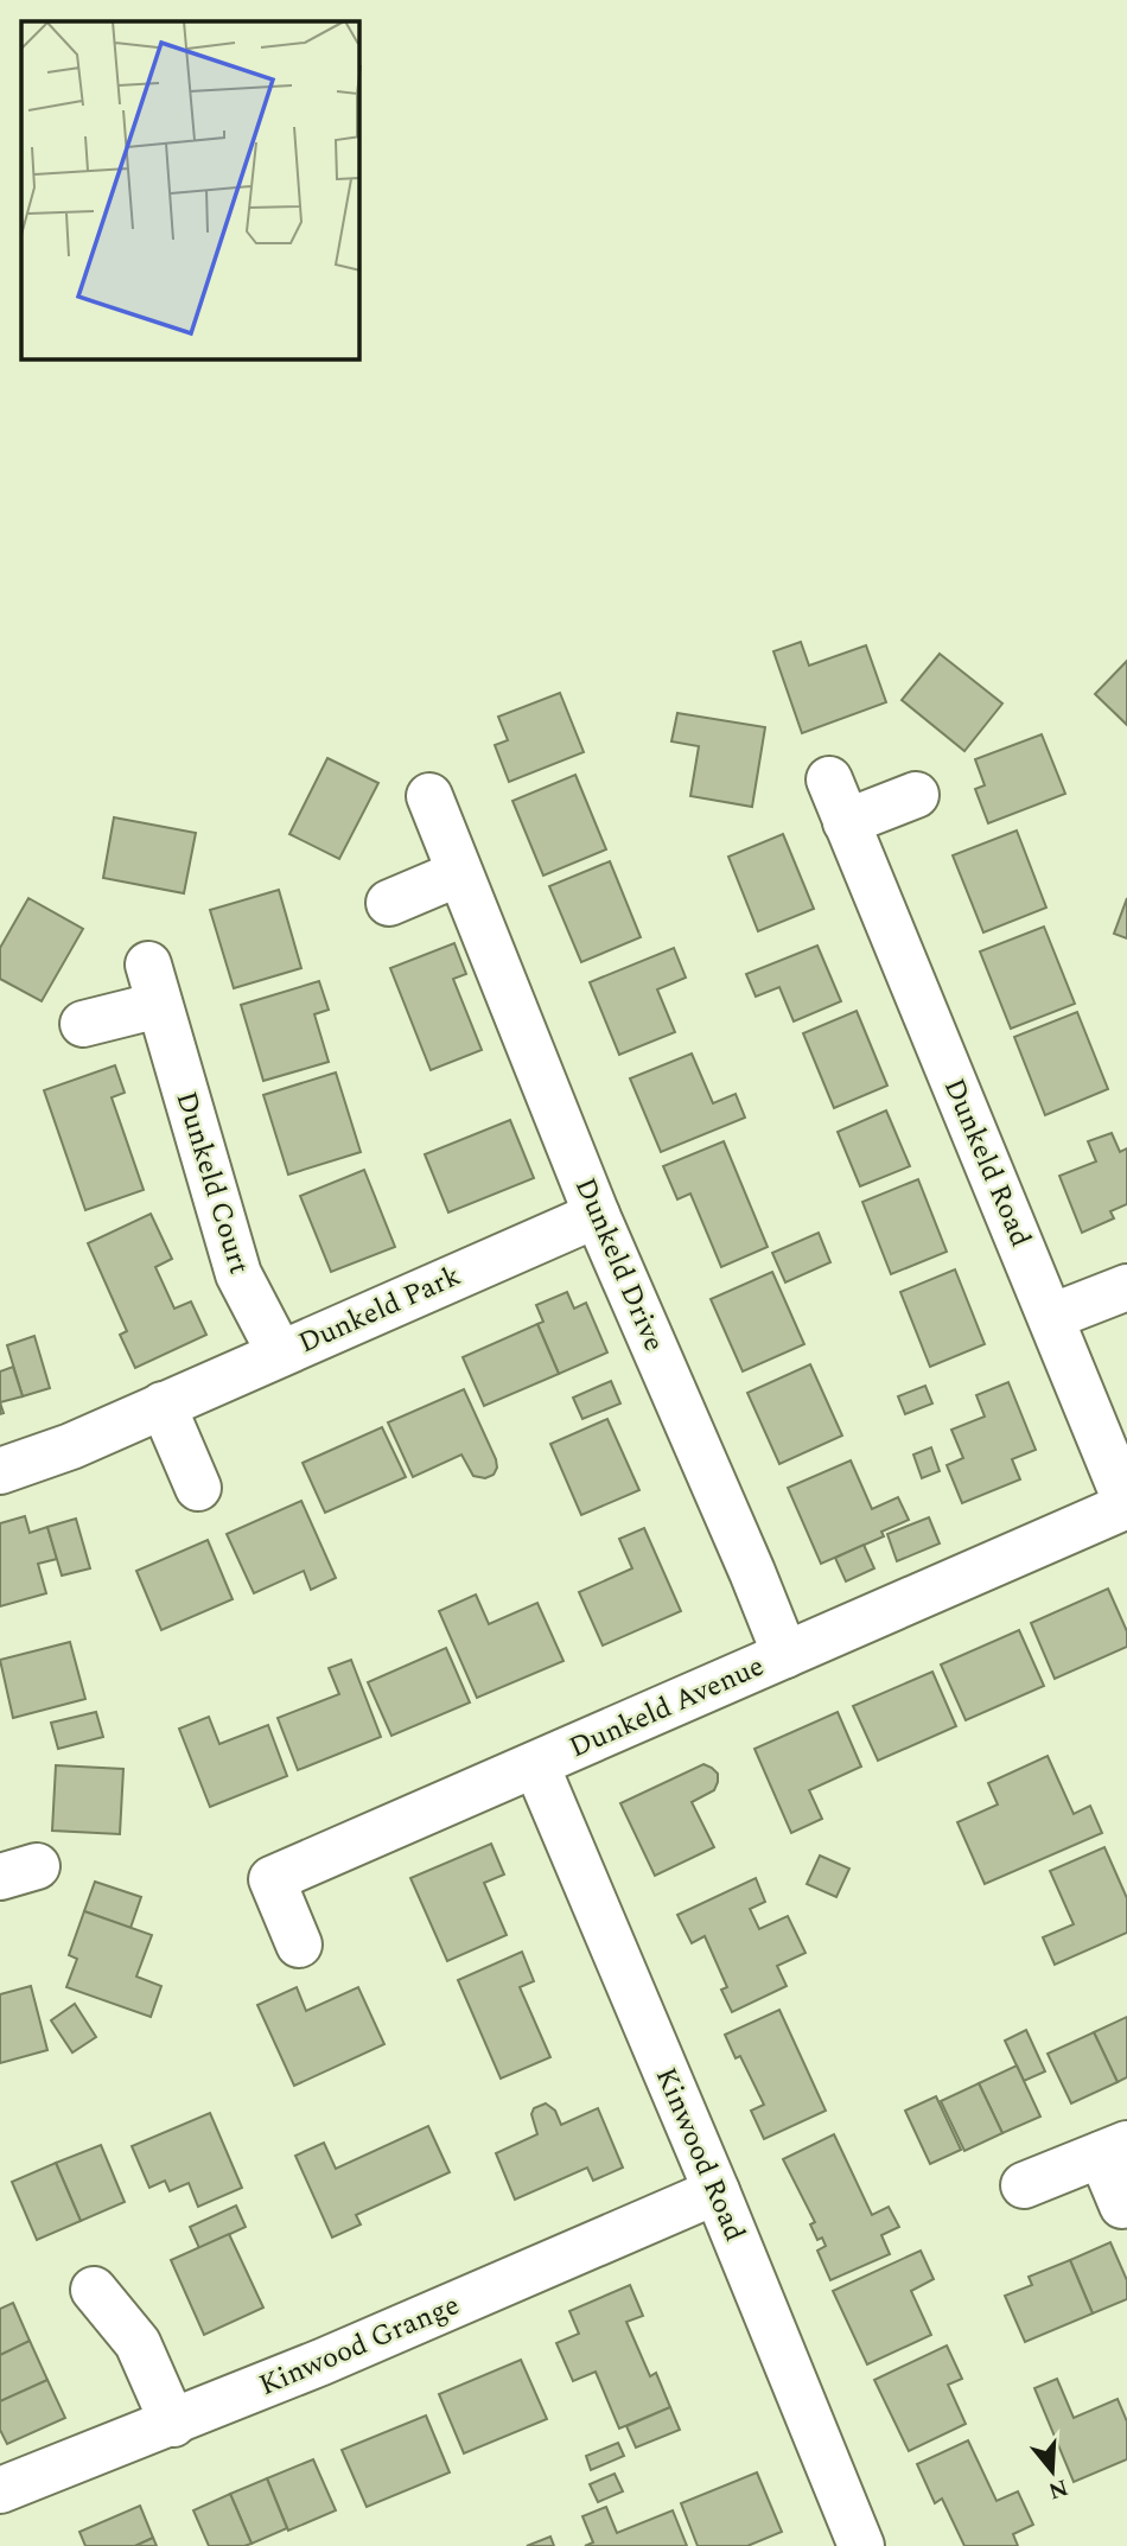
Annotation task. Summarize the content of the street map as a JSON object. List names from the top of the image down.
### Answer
{
  "streets": {
    "street": [
      "Dunkeld Road",
      "Dunkeld Court",
      "Dunkeld Drive",
      "Dunkeld Park",
      "Dunkeld Avenue",
      "Kinwood Road",
      "Kinwood Grange"
    ]
  },
  "crossings": [
    ["Dunkeld Road", "Dunkeld Avenue"],
    ["Dunkeld Court", "Dunkeld Park"],
    ["Dunkeld Drive", "Dunkeld Park"],
    ["Dunkeld Drive", "Dunkeld Avenue"],
    ["Dunkeld Avenue", "Kinwood Road"],
    ["Kinwood Road", "Kinwood Grange"]
  ],
  "north": "bottom"
}
